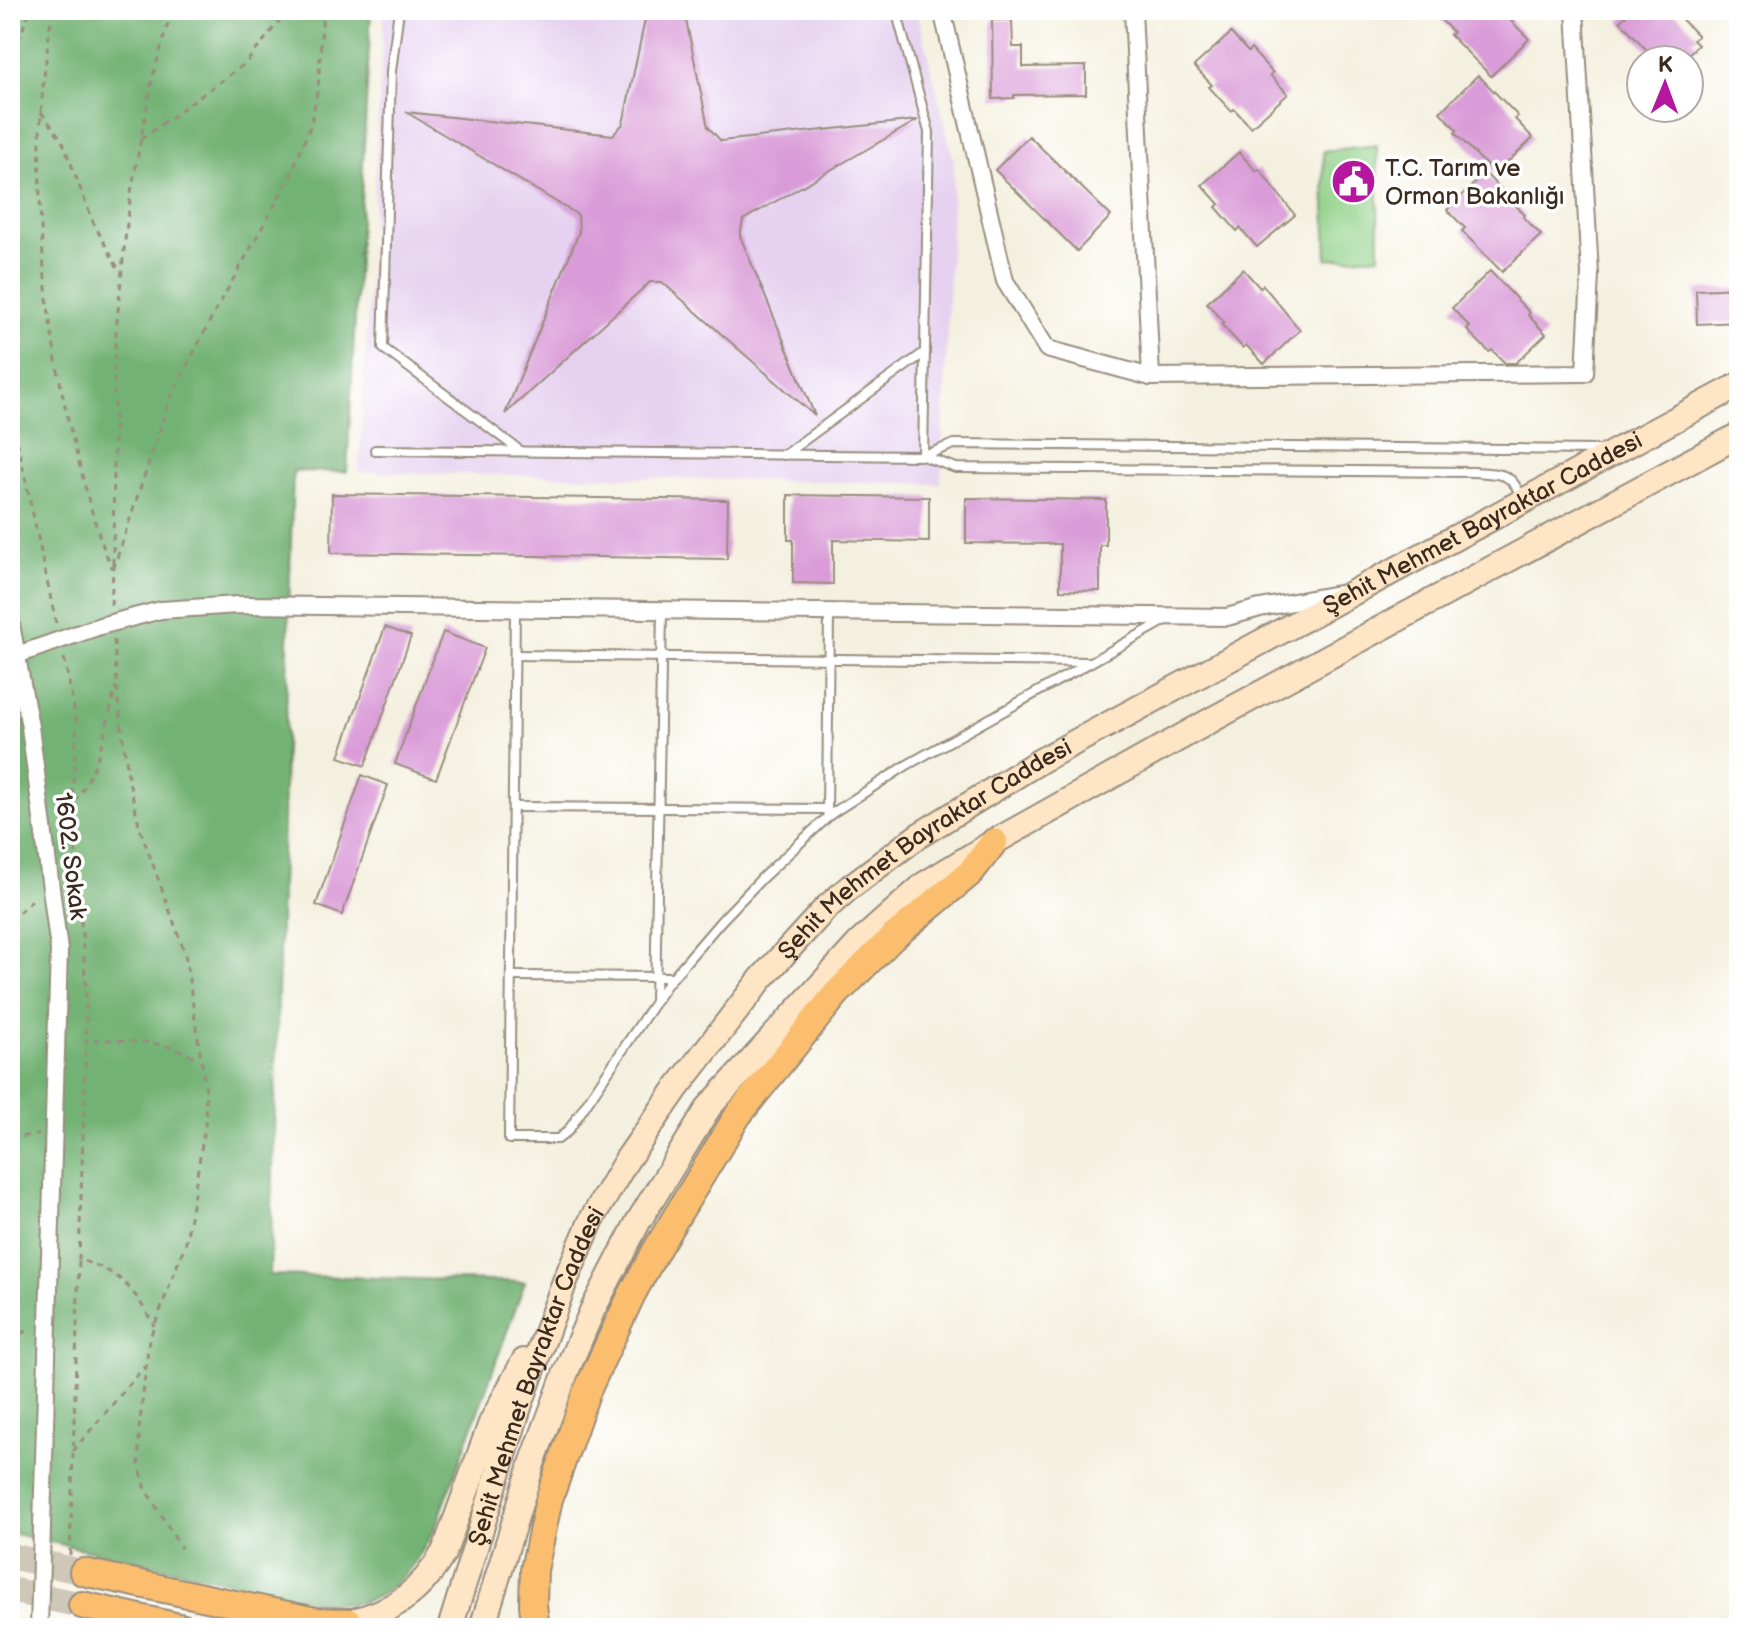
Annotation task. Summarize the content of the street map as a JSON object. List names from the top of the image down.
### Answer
{
  "streets": {
    "main road": ["Şehit Mehmet Bayraktar Caddesi"],
    "street": ["1602. Sokak"]
  },
  "places": {
    "public building": ["T.C. Tarım ve Orman Bakanlığı"]
  },
  "north": "top"
}
